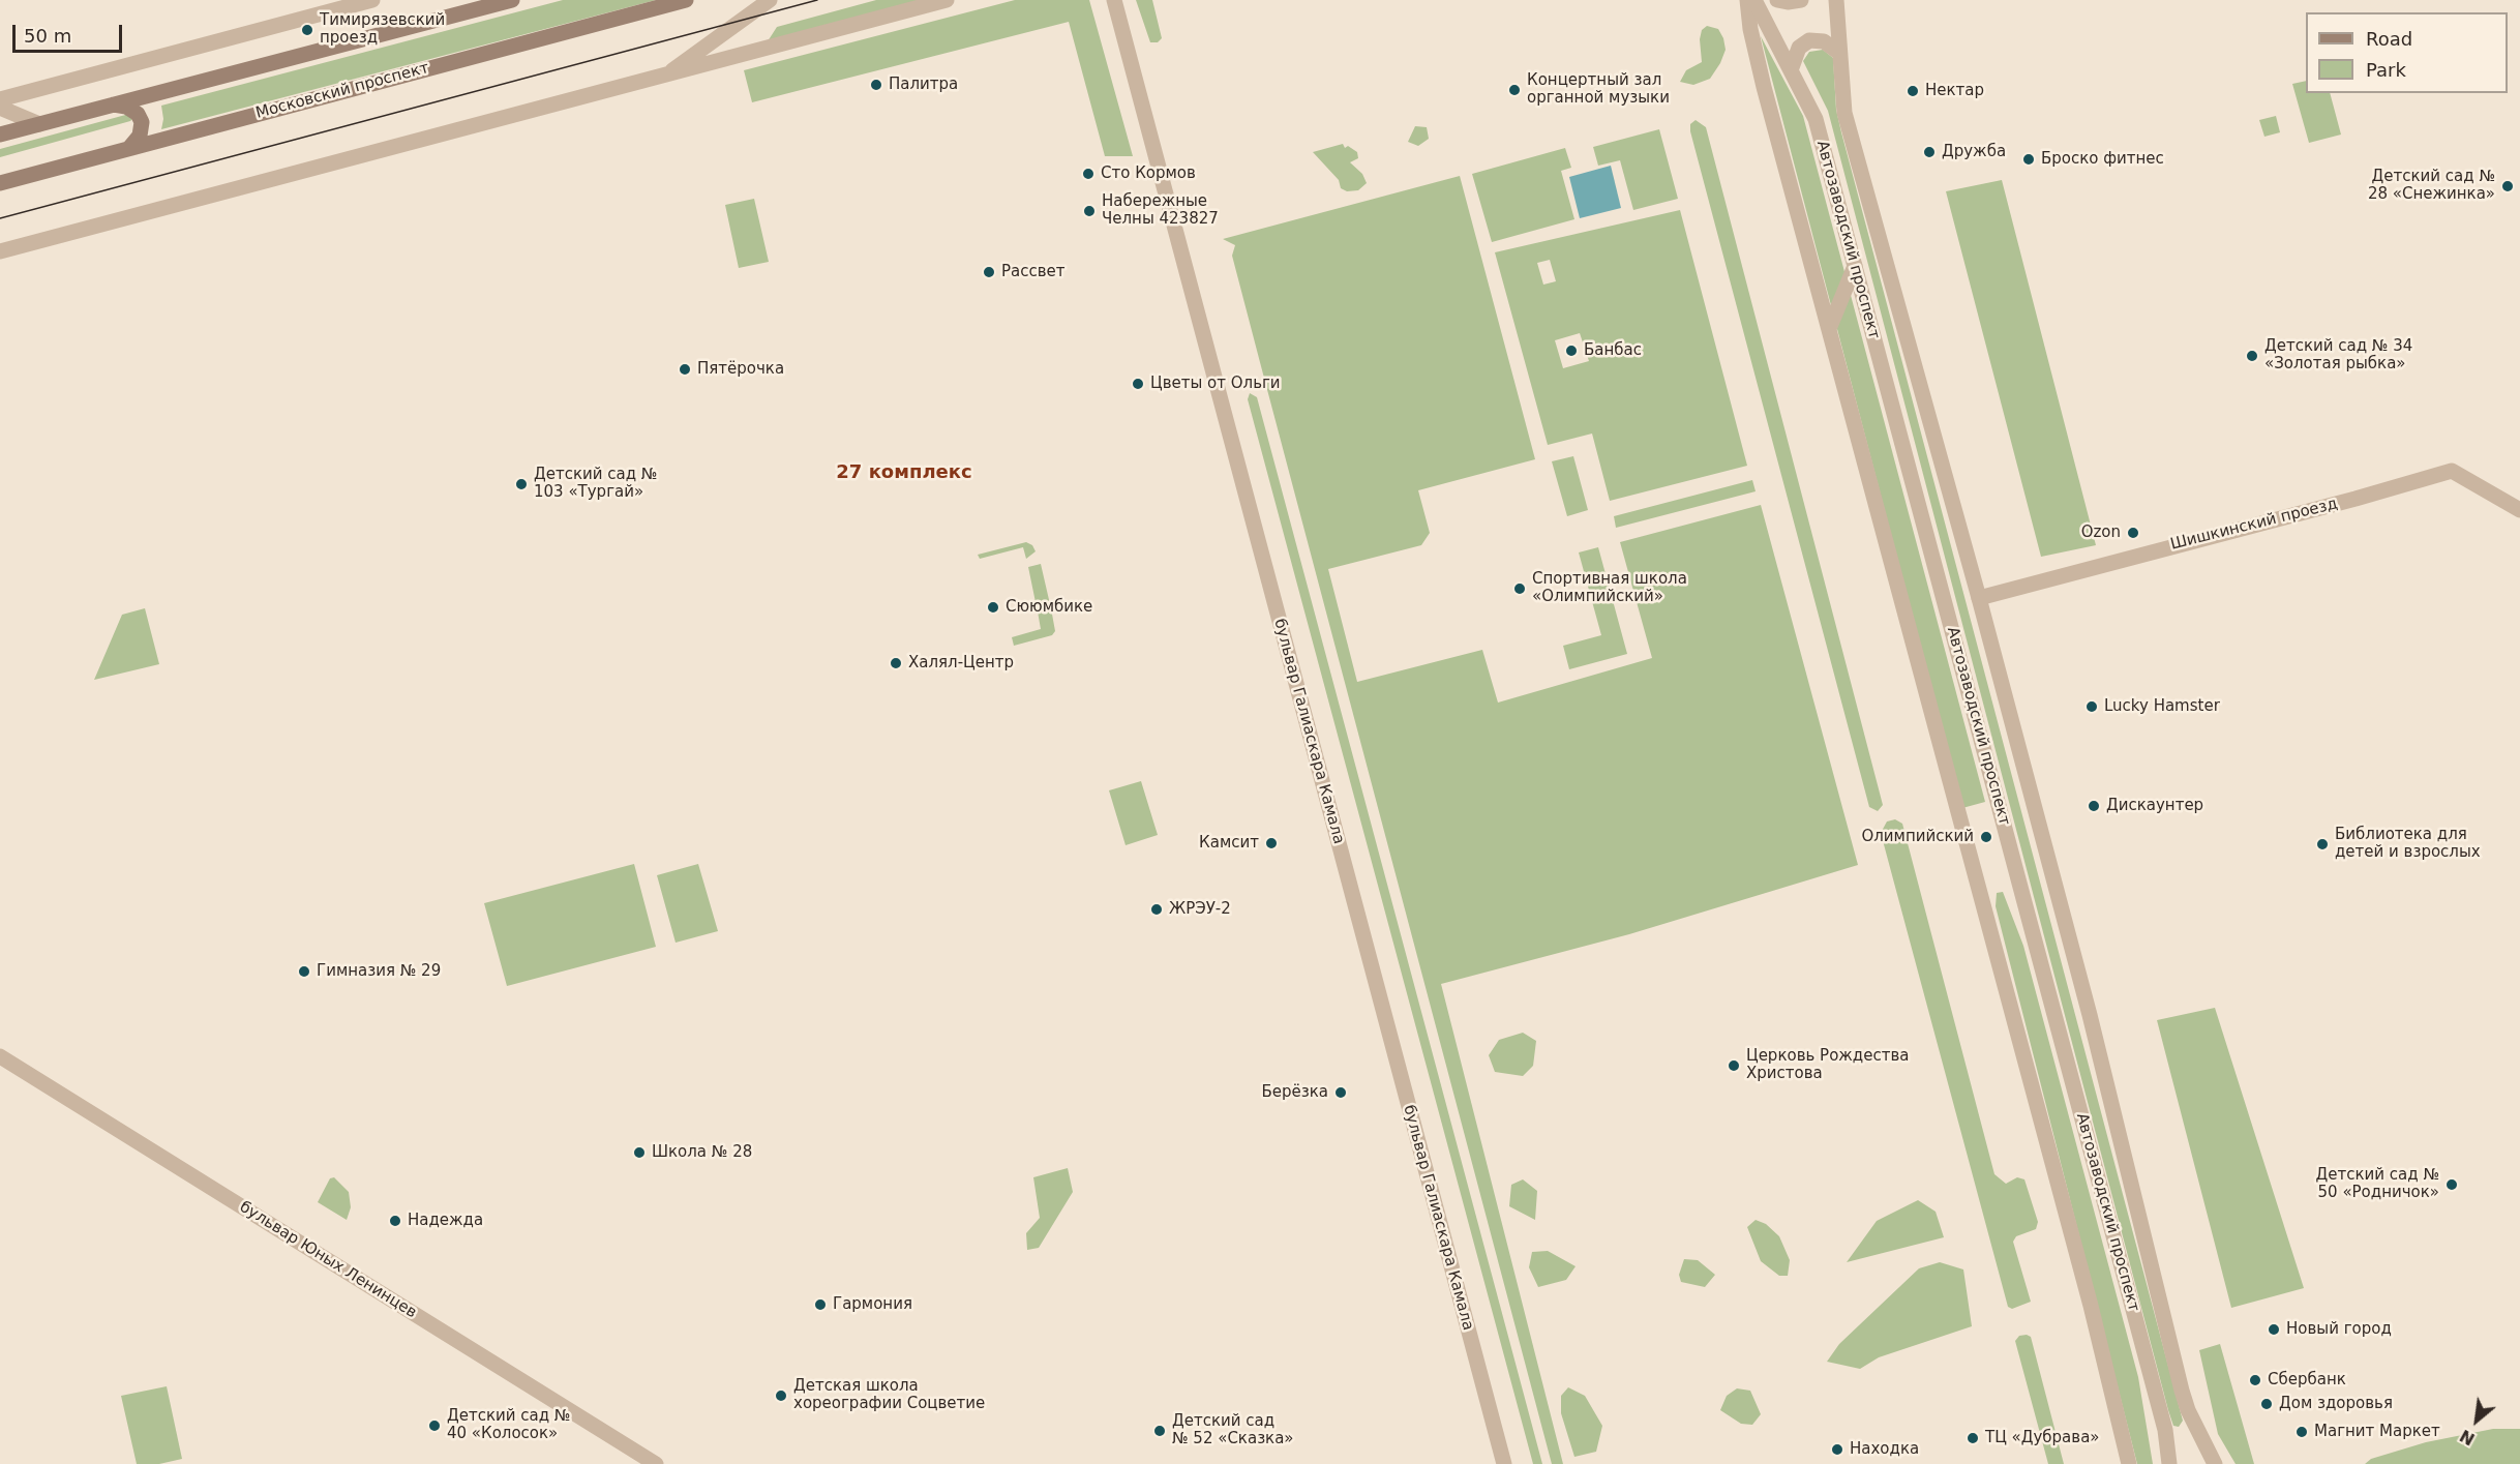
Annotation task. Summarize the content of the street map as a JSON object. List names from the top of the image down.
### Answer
{
  "streets": {
    "main road": ["Московский проспект"],
    "street": [
      "Автозаводский проспект",
      "Шишкинский проезд",
      "бульвар Галиаскара Камала",
      "бульвар Юных Ленинцев"
    ]
  },
  "crossings": [
    ["Автозаводский проспект", "Шишкинский проезд"]
  ],
  "districts": ["27 комплекс"],
  "places": [
    "Тимирязевский проезд",
    "Палитра",
    "Концертный зал органной музыки",
    "Нектар",
    "Дружба",
    "Броско фитнес",
    "Сто Кормов",
    "Детский сад № 28 «Снежинка»",
    "Набережные Челны 423827",
    "Рассвет",
    "Банбас",
    "Детский сад № 34 «Золотая рыбка»",
    "Пятёрочка",
    "Цветы от Ольги",
    "Детский сад № 103 «Тургай»",
    "Ozon",
    "Спортивная школа «Олимпийский»",
    "Сююмбике",
    "Халял-Центр",
    "Lucky Hamster",
    "Дискаунтер",
    "Олимпийский",
    "Камсит",
    "Библиотека для детей и взрослых",
    "ЖРЭУ-2",
    "Гимназия № 29",
    "Церковь Рождества Христова",
    "Берёзка",
    "Школа № 28",
    "Детский сад № 50 «Родничок»",
    "Надежда",
    "Гармония",
    "Новый город",
    "Сбербанк",
    "Детская школа хореографии Соцветие",
    "Дом здоровья",
    "Детский сад № 40 «Колосок»",
    "Детский сад № 52 «Сказка»",
    "Магнит Маркет",
    "ТЦ «Дубрава»",
    "Находка"
  ],
  "legend": ["Road", "Park"],
  "scale_bar": "50 m",
  "north": "bottom left"
}
